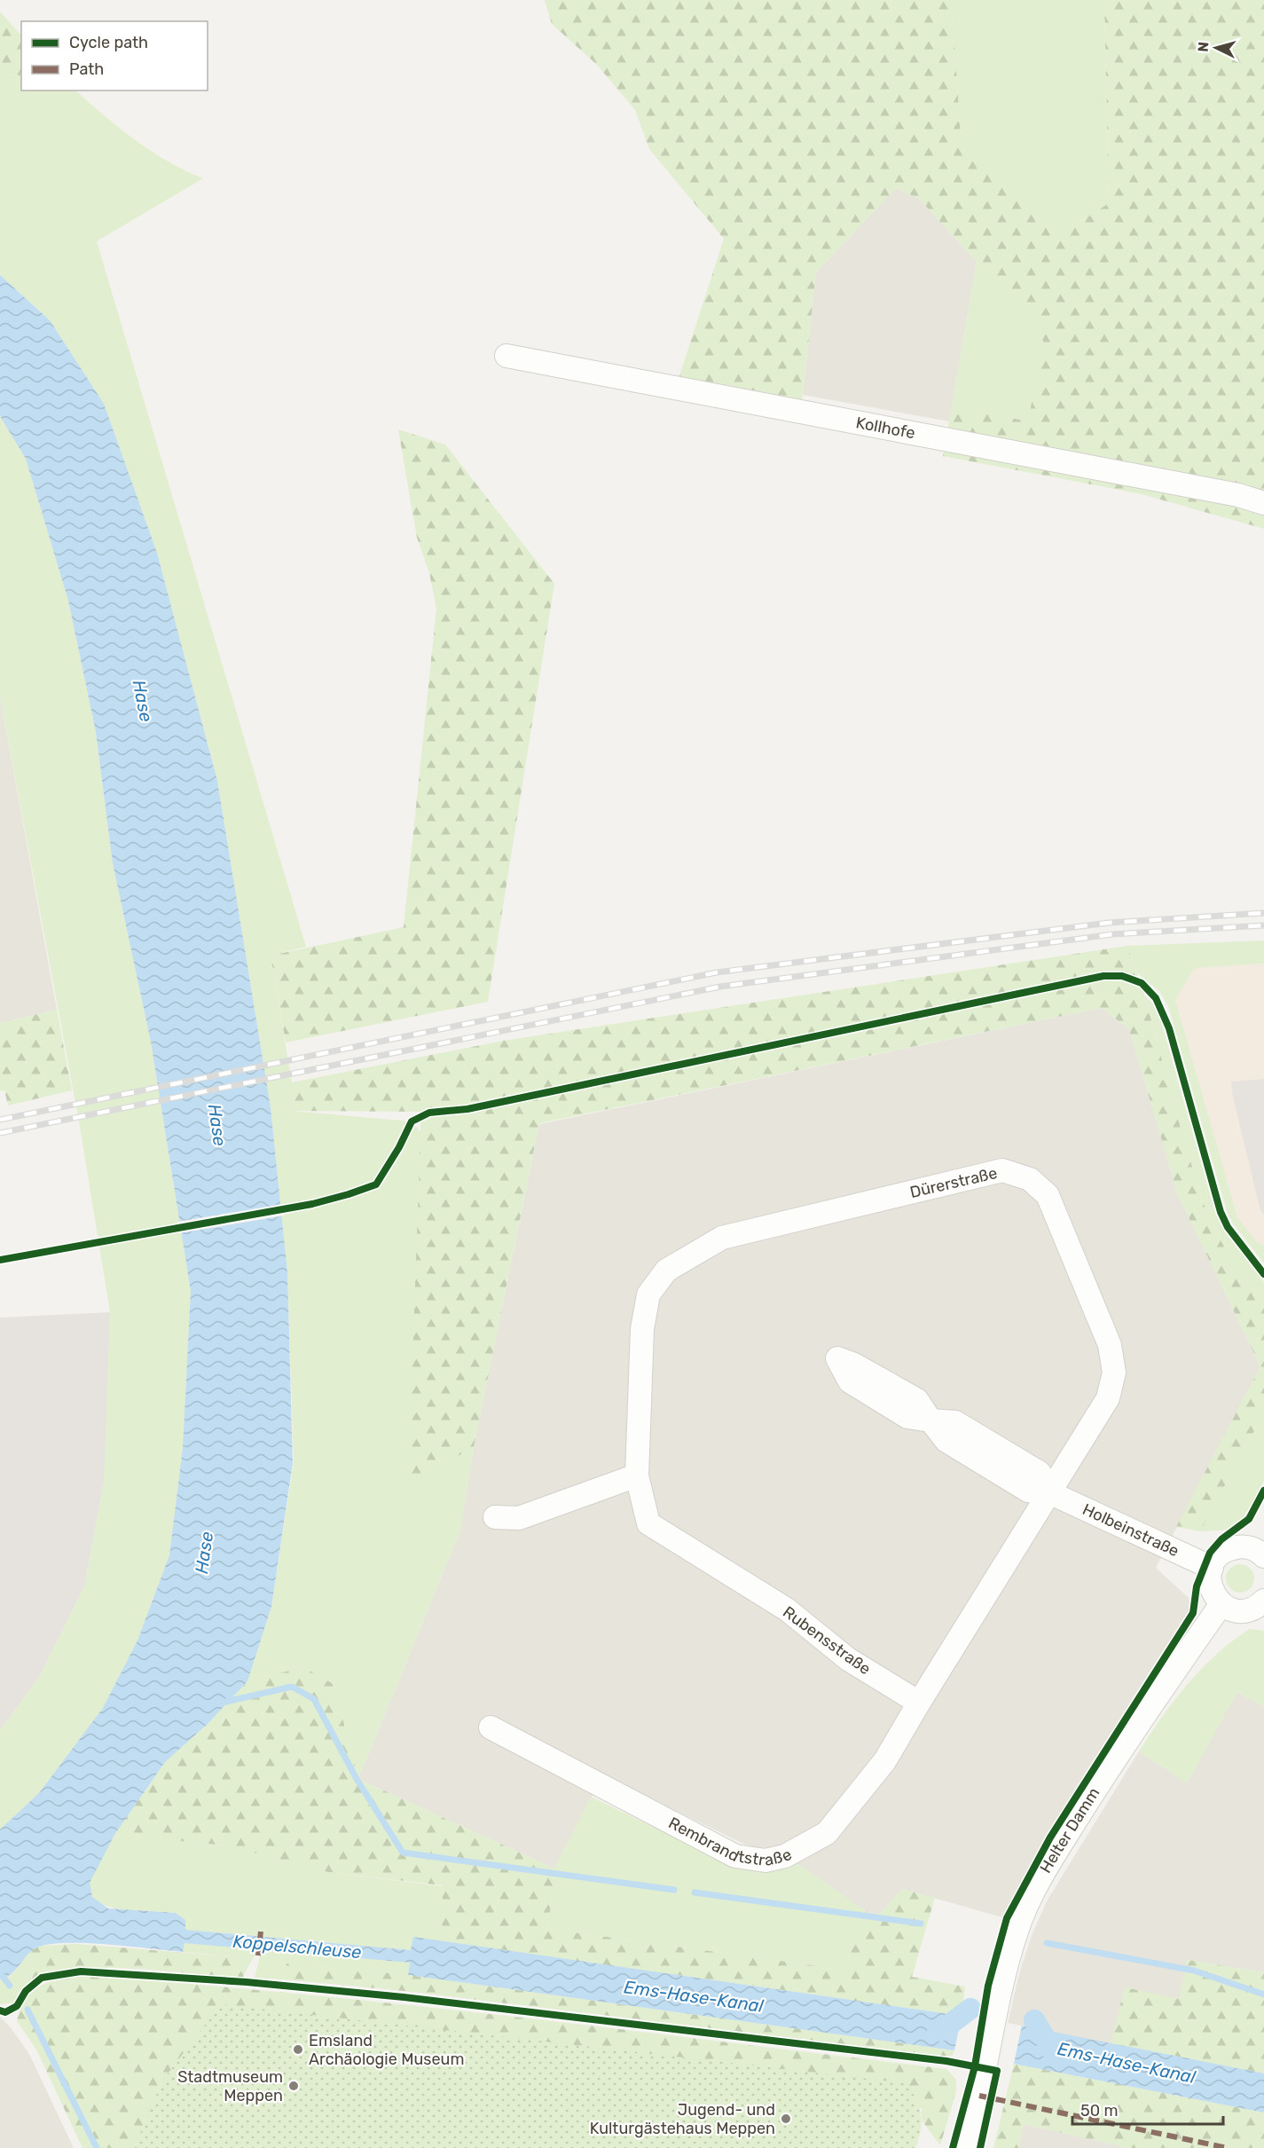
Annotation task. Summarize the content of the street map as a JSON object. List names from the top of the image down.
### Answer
{
  "streets": {
    "street": [
      "Kollhofe",
      "Dürerstraße",
      "Holbeinstraße",
      "Rubensstraße",
      "Helter Damm",
      "Rembrandtstraße"
    ]
  },
  "crossings": [
    ["Dürerstraße", "Holbeinstraße"],
    ["Dürerstraße", "Rubensstraße"],
    ["Rubensstraße", "Rembrandtstraße"]
  ],
  "water": ["Hase", "Koppelschleuse", "Ems-Hase-Kanal"],
  "places": ["Emsland Archäologie Museum", "Stadtmuseum Meppen", "Jugend- und Kulturgästehaus Meppen"],
  "legend": ["Cycle path", "Path"],
  "scale_bar": "50 m",
  "north": "left"
}
